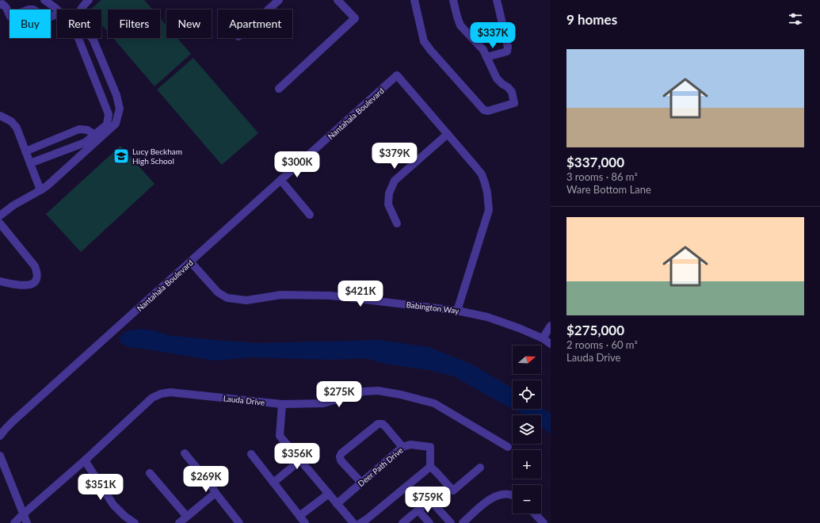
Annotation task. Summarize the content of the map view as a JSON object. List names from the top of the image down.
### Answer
{
  "streets": {
    "street": [
      "Nantahala Boulevard",
      "Babington Way",
      "Lauda Drive",
      "Deer Path Drive"
    ]
  },
  "crossings": [
    ["Nantahala Boulevard", "Babington Way"]
  ],
  "places": {
    "school or university": ["Lucy Beckham High School"]
  },
  "north": "right",
  "page": {
    "heading": "9 homes",
    "chip": [
      "Buy",
      "Rent",
      "Filters",
      "New",
      "Apartment"
    ],
    "price": [
      "$337K",
      "$379K",
      "$300K",
      "$421K",
      "$275K",
      "$356K",
      "$269K",
      "$351K",
      "$759K"
    ],
    "list": [
      {
        "name": "$337,000",
        "note": "3 rooms · 86 m² · Ware Bottom Lane"
      },
      {
        "name": "$275,000",
        "note": "2 rooms · 60 m² · Lauda Drive"
      }
    ],
    "map_buttons": ["+", "−"]
  }
}
